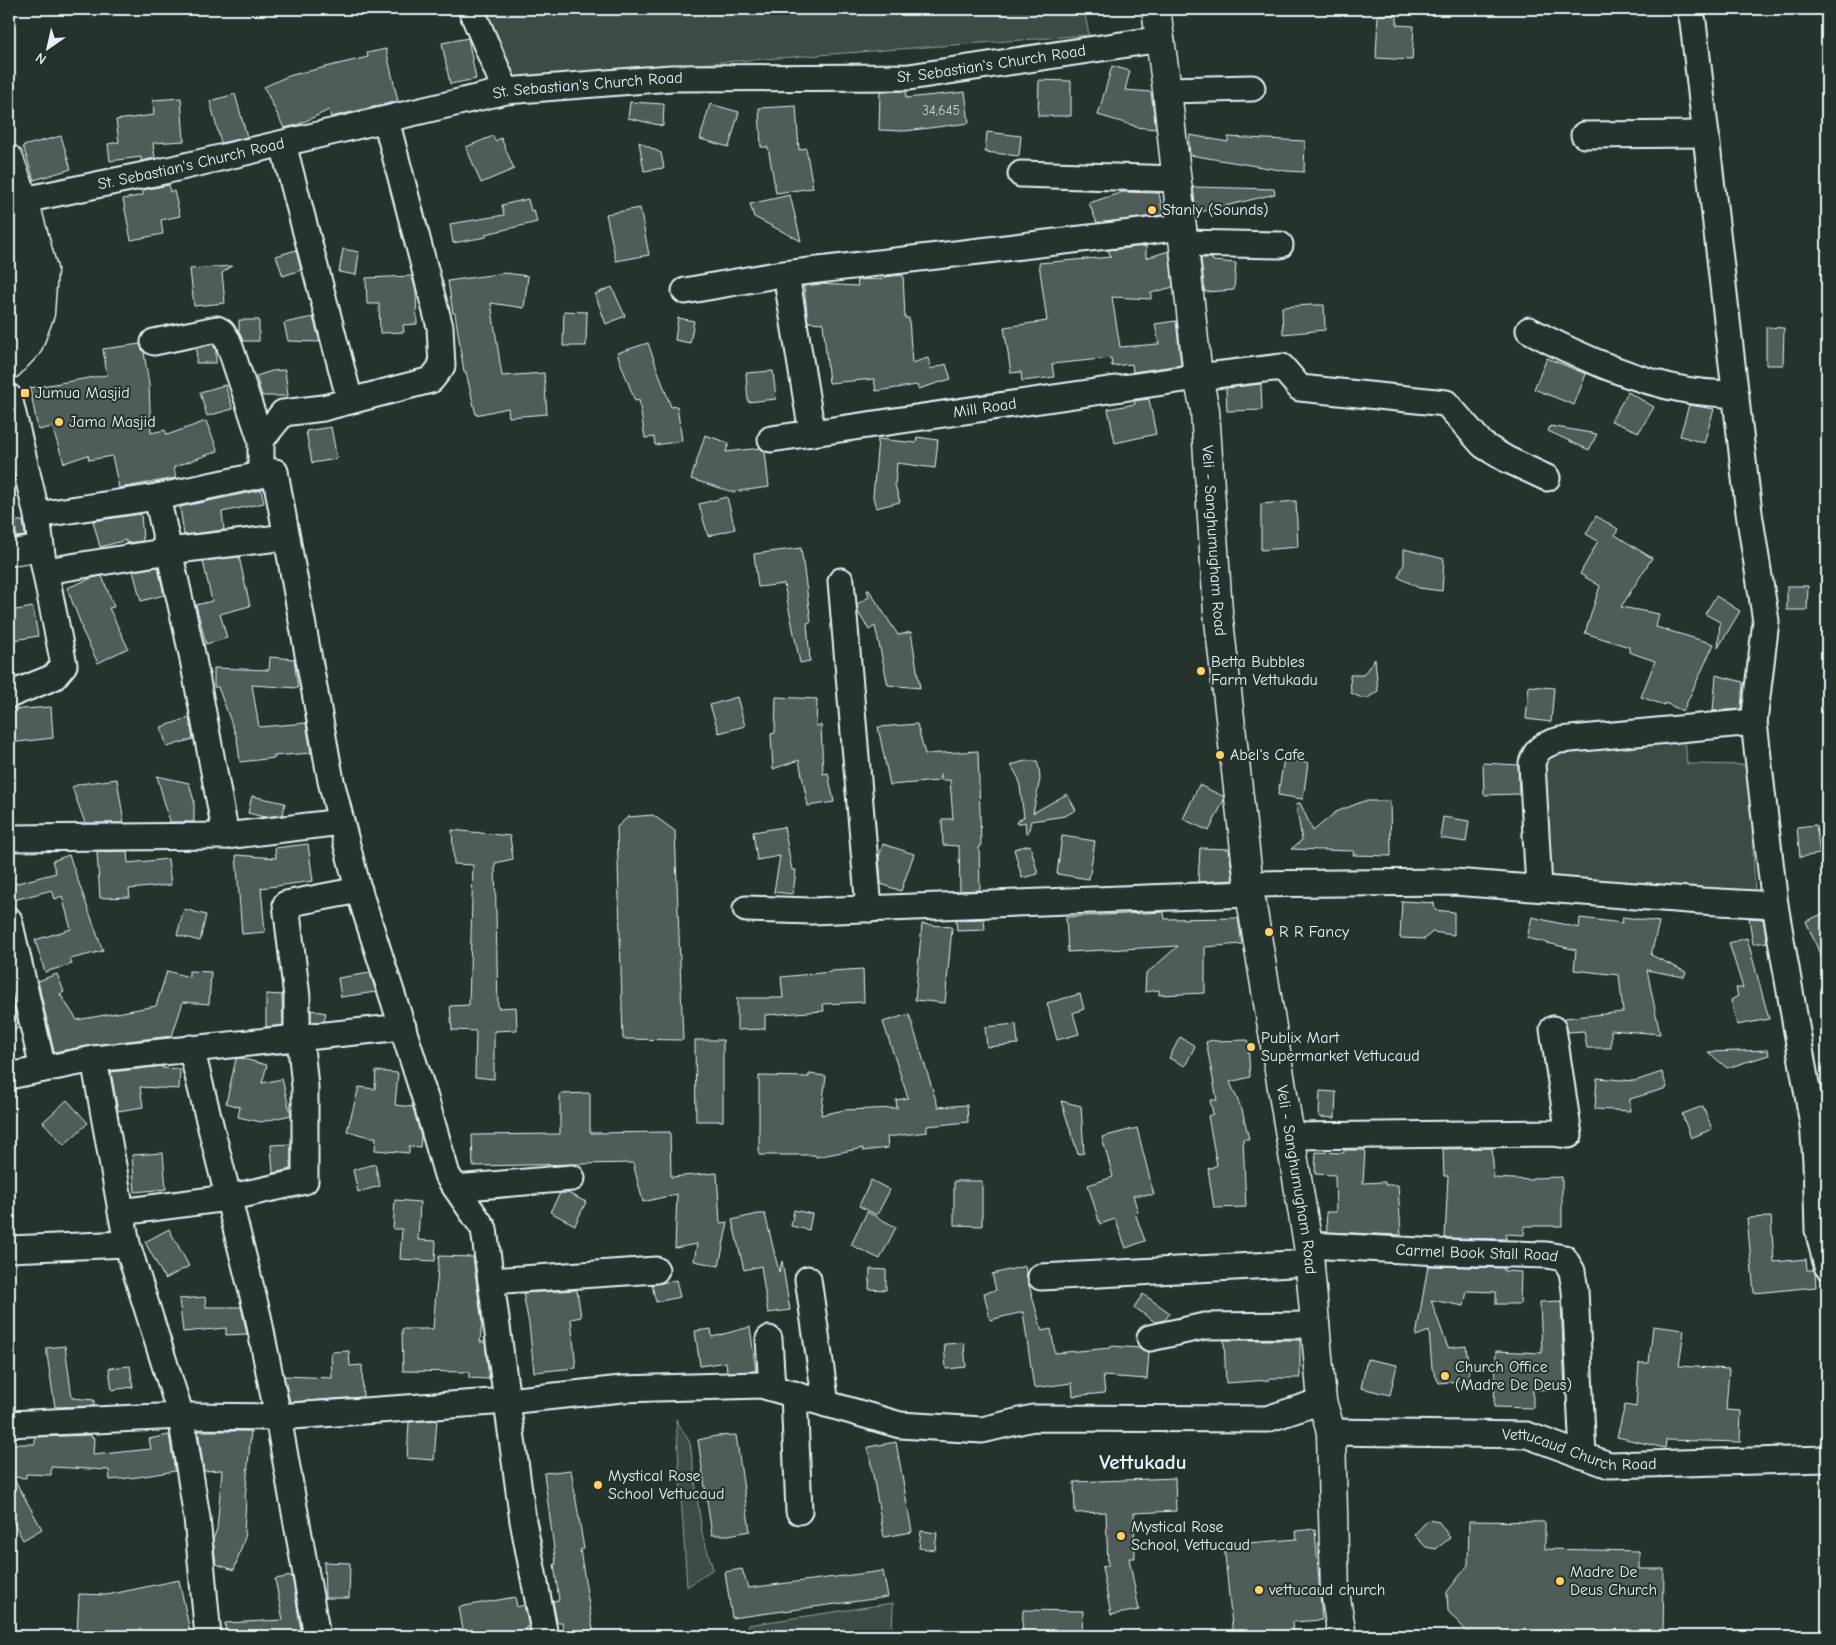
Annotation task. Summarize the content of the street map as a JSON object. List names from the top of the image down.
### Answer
{
  "streets": {
    "main road": ["Veli - Sanghumugham Road"],
    "street": [
      "St. Sebastian's Church Road",
      "Mill Road",
      "Carmel Book Stall Road",
      "Vettucaud Church Road"
    ]
  },
  "crossings": [
    ["St. Sebastian's Church Road", "Veli - Sanghumugham Road"],
    ["Mill Road", "Veli - Sanghumugham Road"],
    ["Veli - Sanghumugham Road", "Carmel Book Stall Road"],
    ["Veli - Sanghumugham Road", "Vettucaud Church Road"],
    ["Carmel Book Stall Road", "Vettucaud Church Road"]
  ],
  "districts": ["Vettukadu"],
  "places": {
    "other": [
      "Stanly (Sounds)",
      "Jama Masjid",
      "Betta Bubbles Farm Vettukadu",
      "Abel's Cafe",
      "R R Fancy",
      "Publix Mart Supermarket Vettucaud",
      "Church Office (Madre De Deus)",
      "Mystical Rose School Vettucaud",
      "Mystical Rose School, Vettucaud",
      "Madre De Deus Church",
      "vettucaud church"
    ],
    "transit": ["Jumua Masjid"]
  },
  "house_numbers": ["34,645"],
  "north": "bottom left"
}
